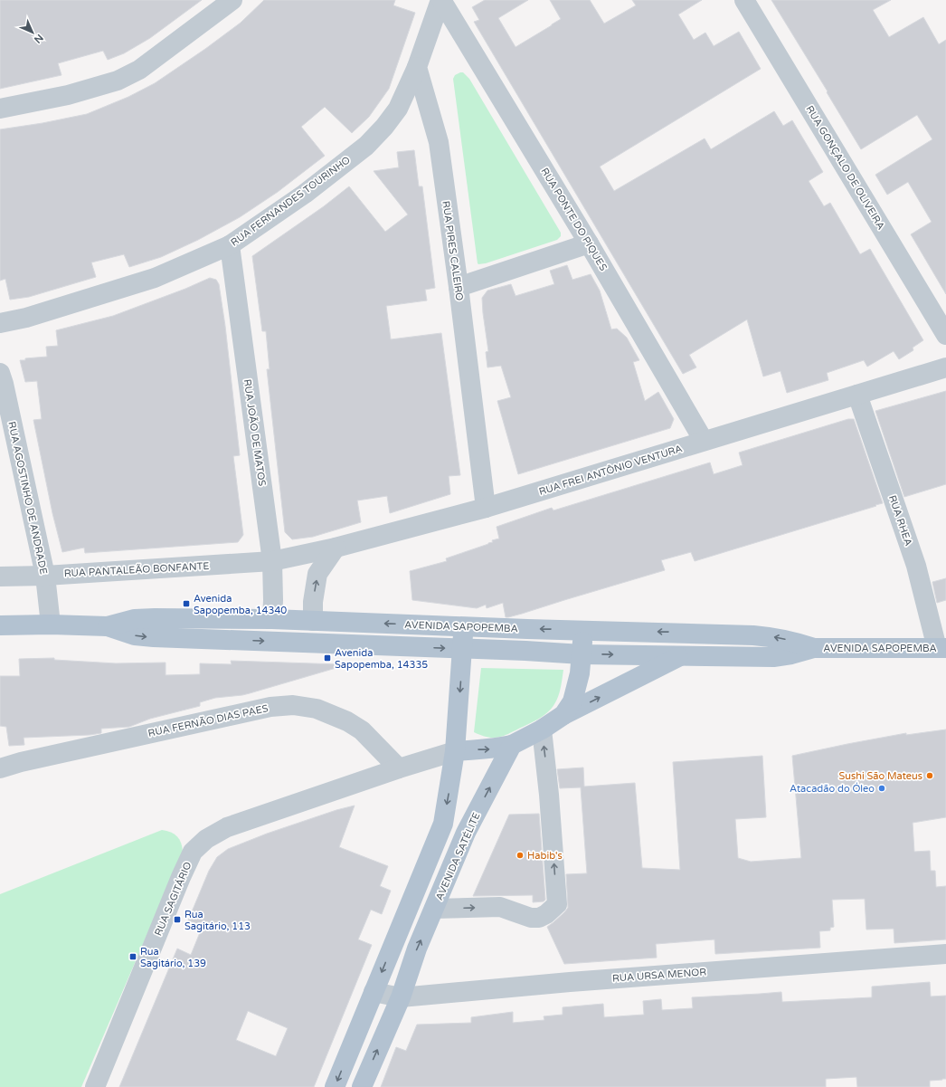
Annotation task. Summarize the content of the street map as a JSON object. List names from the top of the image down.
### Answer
{
  "streets": {
    "main road": ["AVENIDA SAPOPEMBA", "AVENIDA SATÉLITE"],
    "street": [
      "RUA GONÇALO DE OLIVEIRA",
      "RUA FERNANDES TOURINHO",
      "RUA PONTE DO PIQUES",
      "RUA PIRES CALEIRO",
      "RUA JOÃO DE MATOS",
      "RUA FREI ANTÔNIO VENTURA",
      "RUA AGOSTINHO DE ANDRADE",
      "RUA RHEA",
      "RUA PANTALEÃO BONFANTE",
      "RUA FERNÃO DIAS PAES",
      "RUA SAGITÁRIO",
      "RUA URSA MENOR"
    ]
  },
  "crossings": [
    ["RUA FERNANDES TOURINHO", "RUA PIRES CALEIRO"],
    ["RUA FERNANDES TOURINHO", "RUA JOÃO DE MATOS"],
    ["RUA PONTE DO PIQUES", "RUA FREI ANTÔNIO VENTURA"],
    ["RUA PIRES CALEIRO", "RUA FREI ANTÔNIO VENTURA"],
    ["RUA JOÃO DE MATOS", "RUA FREI ANTÔNIO VENTURA"],
    ["RUA JOÃO DE MATOS", "RUA PANTALEÃO BONFANTE"],
    ["RUA JOÃO DE MATOS", "AVENIDA SAPOPEMBA"],
    ["RUA FREI ANTÔNIO VENTURA", "RUA RHEA"],
    ["RUA FREI ANTÔNIO VENTURA", "RUA PANTALEÃO BONFANTE"],
    ["RUA AGOSTINHO DE ANDRADE", "RUA PANTALEÃO BONFANTE"],
    ["RUA AGOSTINHO DE ANDRADE", "AVENIDA SAPOPEMBA"],
    ["RUA RHEA", "AVENIDA SAPOPEMBA"],
    ["RUA FERNÃO DIAS PAES", "RUA SAGITÁRIO"],
    ["AVENIDA SATÉLITE", "RUA URSA MENOR"]
  ],
  "places": {
    "transit": [
      "Avenida Sapopemba, 14340",
      "Avenida Sapopemba, 14335",
      "Rua Sagitário, 113",
      "Rua Sagitário, 139"
    ],
    "other": ["Sushi São Mateus", "Atacadão do Óleo", "Habib's"]
  },
  "north": "bottom right"
}
